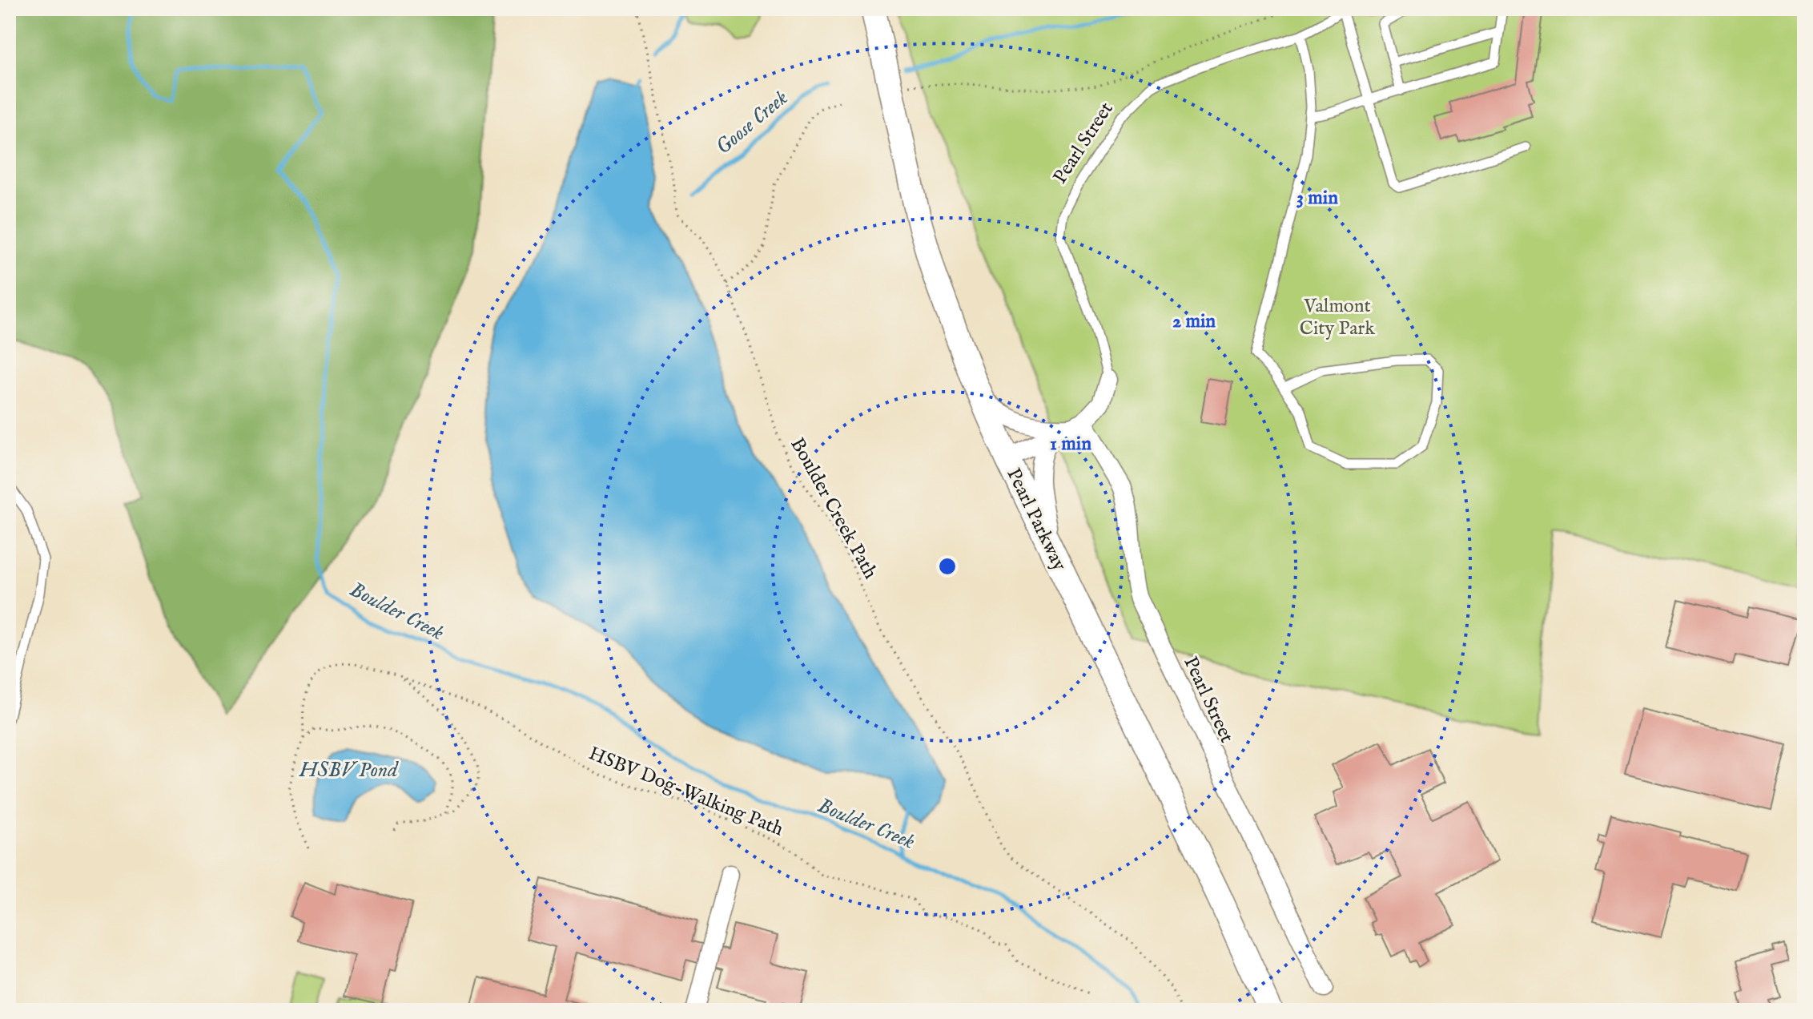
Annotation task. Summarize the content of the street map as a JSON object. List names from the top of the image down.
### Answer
{
  "streets": {
    "main road": ["Pearl Parkway"],
    "street": ["Pearl Street"],
    "path": ["Boulder Creek Path", "HSBV Dog-Walking Path"]
  },
  "crossings": [
    ["Pearl Street", "Pearl Parkway"]
  ],
  "water": ["Goose Creek", "Boulder Creek", "HSBV Pond"],
  "parks": ["Valmont City Park"],
  "rings": ["3 min", "2 min", "1 min"]
}
